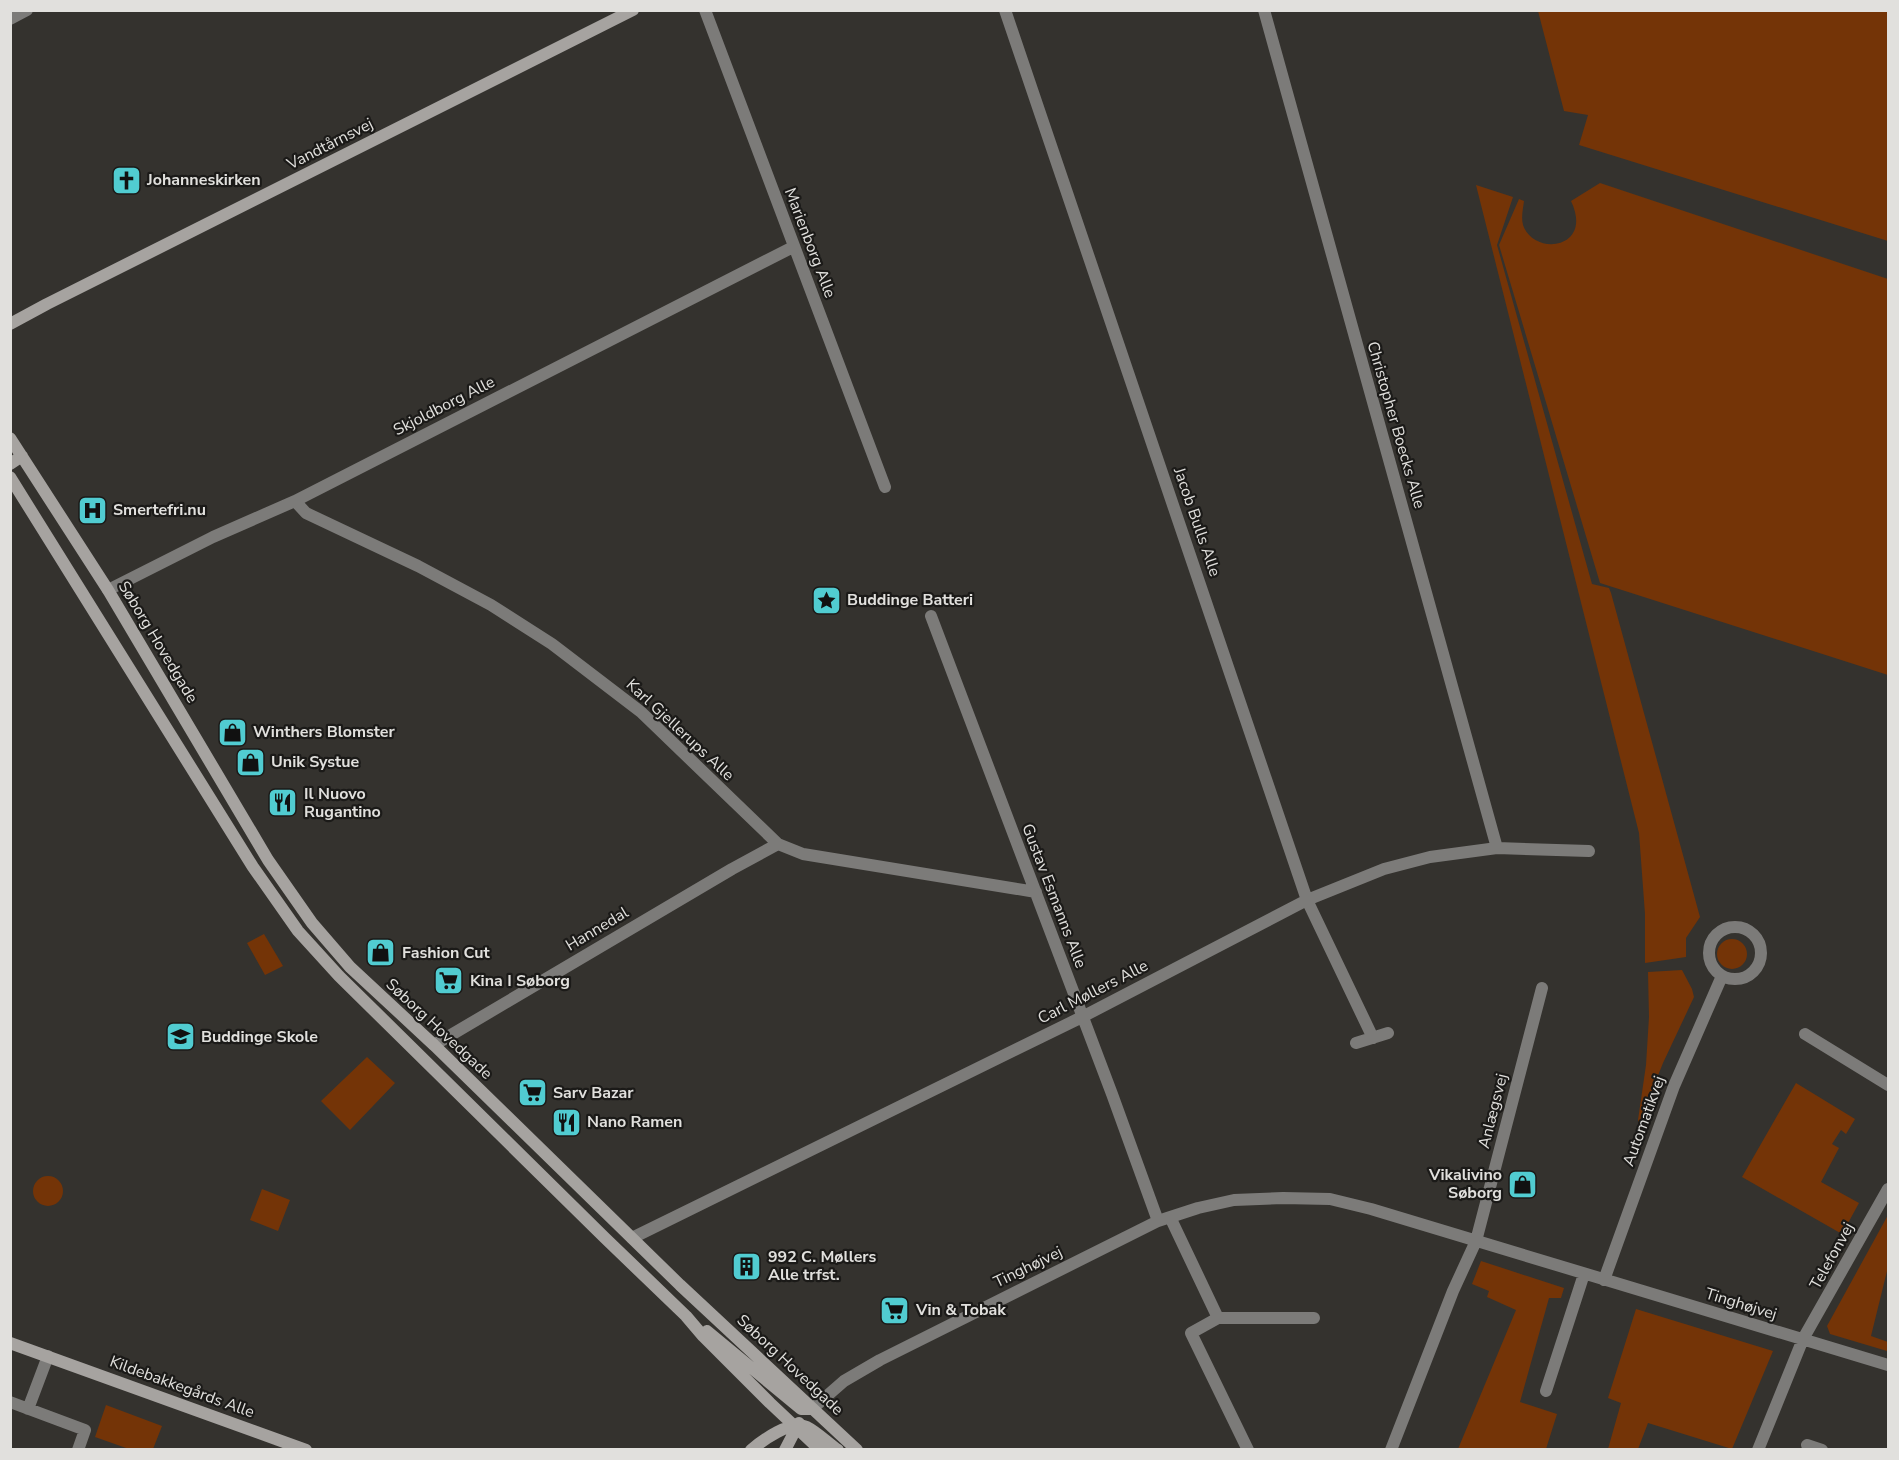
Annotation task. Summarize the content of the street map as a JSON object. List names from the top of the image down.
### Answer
{
  "streets": {
    "street": [
      "Vandtårnsvej",
      "Marienborg Alle",
      "Skjoldborg Alle",
      "Christopher Boecks Alle",
      "Jacob Bulls Alle",
      "Søborg Hovedgade",
      "Karl Gjellerups Alle",
      "Gustav Esmanns Alle",
      "Hannedal",
      "Carl Møllers Alle",
      "Anlægsvej",
      "Automatikvej",
      "Telefonvej",
      "Tinghøjvej",
      "Kildebakkegårds Alle"
    ]
  },
  "crossings": [
    ["Marienborg Alle", "Skjoldborg Alle"],
    ["Skjoldborg Alle", "Søborg Hovedgade"],
    ["Skjoldborg Alle", "Karl Gjellerups Alle"],
    ["Christopher Boecks Alle", "Carl Møllers Alle"],
    ["Jacob Bulls Alle", "Carl Møllers Alle"],
    ["Søborg Hovedgade", "Hannedal"],
    ["Søborg Hovedgade", "Carl Møllers Alle"],
    ["Søborg Hovedgade", "Tinghøjvej"],
    ["Karl Gjellerups Alle", "Gustav Esmanns Alle"],
    ["Karl Gjellerups Alle", "Hannedal"],
    ["Gustav Esmanns Alle", "Carl Møllers Alle"],
    ["Gustav Esmanns Alle", "Tinghøjvej"],
    ["Anlægsvej", "Tinghøjvej"],
    ["Automatikvej", "Tinghøjvej"],
    ["Telefonvej", "Tinghøjvej"]
  ],
  "places": {
    "church": ["Johanneskirken"],
    "hospital": ["Smertefri.nu"],
    "place": ["Buddinge Batteri"],
    "shop": [
      "Winthers Blomster",
      "Unik Systue",
      "Fashion Cut",
      "Vikalivino Søborg"
    ],
    "restaurant": ["Il Nuovo Rugantino", "Nano Ramen"],
    "supermarket": ["Kina I Søborg", "Sarv Bazar", "Vin & Tobak"],
    "school or university": ["Buddinge Skole"],
    "building": ["992 C. Møllers Alle trfst."]
  }
}
